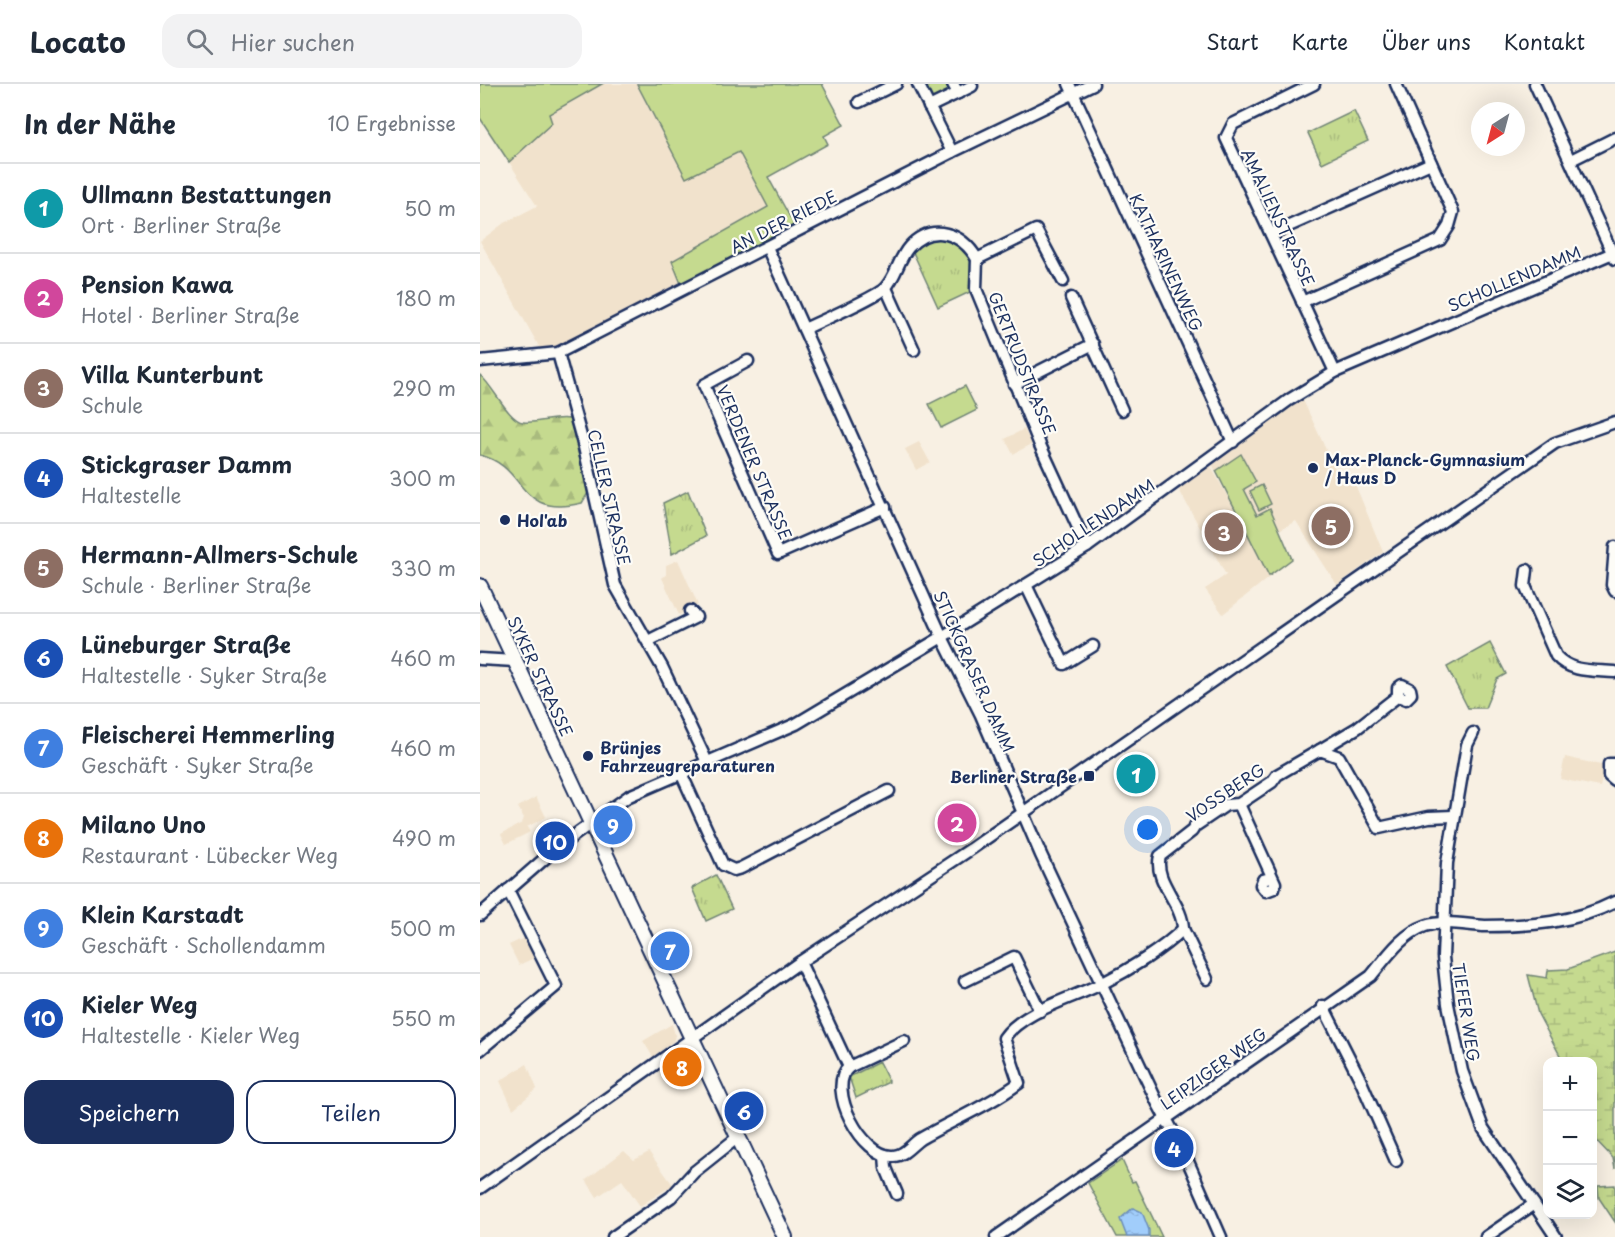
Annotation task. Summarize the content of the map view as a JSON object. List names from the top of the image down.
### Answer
{
  "streets": {
    "main road": ["SYKER STRASSE"],
    "street": [
      "AMALIENSTRASSE",
      "AN DER RIEDE",
      "KATHARINENWEG",
      "SCHOLLENDAMM",
      "GERTRUDSTRASSE",
      "VERDENER STRASSE",
      "CELLER STRASSE",
      "STICKGRASER DAMM",
      "VOSSBERG",
      "TIEFER WEG",
      "LEIPZIGER WEG"
    ]
  },
  "crossings": [
    ["AMALIENSTRASSE", "SCHOLLENDAMM"],
    ["AN DER RIEDE", "KATHARINENWEG"],
    ["AN DER RIEDE", "CELLER STRASSE"],
    ["AN DER RIEDE", "STICKGRASER DAMM"],
    ["KATHARINENWEG", "SCHOLLENDAMM"],
    ["SCHOLLENDAMM", "GERTRUDSTRASSE"],
    ["SCHOLLENDAMM", "CELLER STRASSE"],
    ["SCHOLLENDAMM", "STICKGRASER DAMM"],
    ["SCHOLLENDAMM", "SYKER STRASSE"],
    ["VERDENER STRASSE", "STICKGRASER DAMM"],
    ["STICKGRASER DAMM", "LEIPZIGER WEG"],
    ["TIEFER WEG", "LEIPZIGER WEG"]
  ],
  "places": {
    "other": ["Max-Planck-Gymnasium / Haus D", "Hol'ab", "Brünjes Fahrzeugreparaturen"],
    "transit": ["Berliner Straße"]
  },
  "north": "bottom left",
  "page": {
    "header": "Locato",
    "search": "Hier suchen",
    "nav": [
      "Start",
      "Karte",
      "Über uns",
      "Kontakt"
    ],
    "heading": ["In der Nähe", "10 Ergebnisse"],
    "list": [
      {
        "mark": "1",
        "name": "Ullmann Bestattungen",
        "note": "Ort · Berliner Straße",
        "value": "50 m"
      },
      {
        "mark": "2",
        "name": "Pension Kawa",
        "note": "Hotel · Berliner Straße",
        "value": "180 m"
      },
      {
        "mark": "3",
        "name": "Villa Kunterbunt",
        "note": "Schule",
        "value": "290 m"
      },
      {
        "mark": "4",
        "name": "Stickgraser Damm",
        "note": "Haltestelle",
        "value": "300 m"
      },
      {
        "mark": "5",
        "name": "Hermann-Allmers-Schule",
        "note": "Schule · Berliner Straße",
        "value": "330 m"
      },
      {
        "mark": "6",
        "name": "Lüneburger Straße",
        "note": "Haltestelle · Syker Straße",
        "value": "460 m"
      },
      {
        "mark": "7",
        "name": "Fleischerei Hemmerling",
        "note": "Geschäft · Syker Straße",
        "value": "460 m"
      },
      {
        "mark": "8",
        "name": "Milano Uno",
        "note": "Restaurant · Lübecker Weg",
        "value": "490 m"
      },
      {
        "mark": "9",
        "name": "Klein Karstadt",
        "note": "Geschäft · Schollendamm",
        "value": "500 m"
      },
      {
        "mark": "10",
        "name": "Kieler Weg",
        "note": "Haltestelle · Kieler Weg",
        "value": "550 m"
      }
    ],
    "pins": [
      "5",
      "3",
      "1",
      "2",
      "9",
      "10",
      "7",
      "8",
      "6",
      "4"
    ],
    "map_buttons": ["+", "−"],
    "buttons": ["Speichern", "Teilen"]
  }
}
